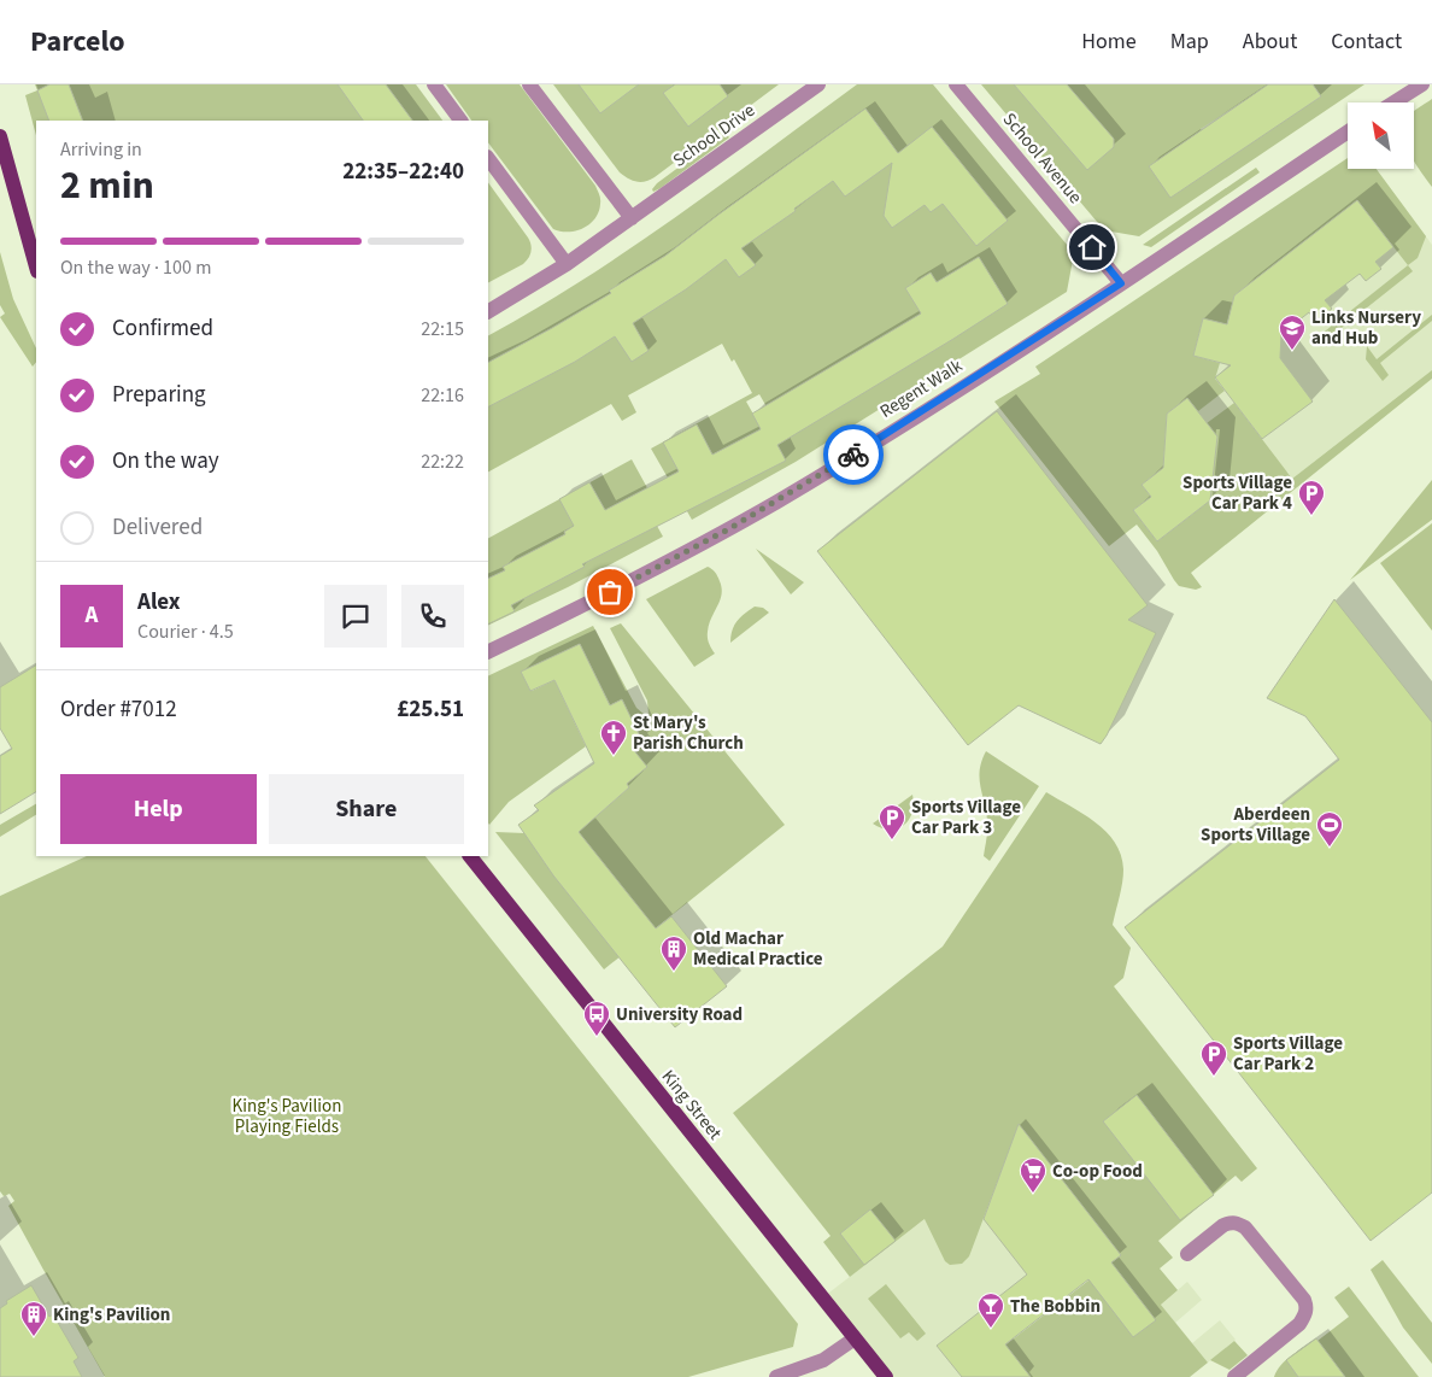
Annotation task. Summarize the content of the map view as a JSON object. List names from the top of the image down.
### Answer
{
  "streets": {
    "main road": ["King Street"],
    "street": ["School Drive", "School Avenue", "Regent Walk"]
  },
  "crossings": [
    ["School Avenue", "Regent Walk"]
  ],
  "parks": ["King's Pavilion Playing Fields"],
  "places": {
    "school or university": ["Links Nursery and Hub"],
    "parking": ["Sports Village Car Park 4", "Sports Village Car Park 3", "Sports Village Car Park 2"],
    "church": ["St Mary's Parish Church"],
    "sports": ["Aberdeen Sports Village"],
    "building": ["Old Machar Medical Practice", "King's Pavilion"],
    "bus stop": ["University Road"],
    "supermarket": ["Co-op Food"],
    "bar": ["The Bobbin"]
  },
  "north": "top left",
  "page": {
    "header": "Parcelo",
    "nav": [
      "Home",
      "Map",
      "About",
      "Contact"
    ],
    "heading": ["2 min", "Arriving in", "22:35–22:40"],
    "panel": [
      "Alex",
      "Courier · 4.5",
      "Order #7012",
      "£25.51"
    ],
    "bar": "On the way · 100 m",
    "list": [
      ["Confirmed", "22:15"],
      ["Preparing", "22:16"],
      ["On the way", "22:22"],
      "Delivered"
    ],
    "round": "A",
    "buttons": ["Help", "Share"]
  }
}
